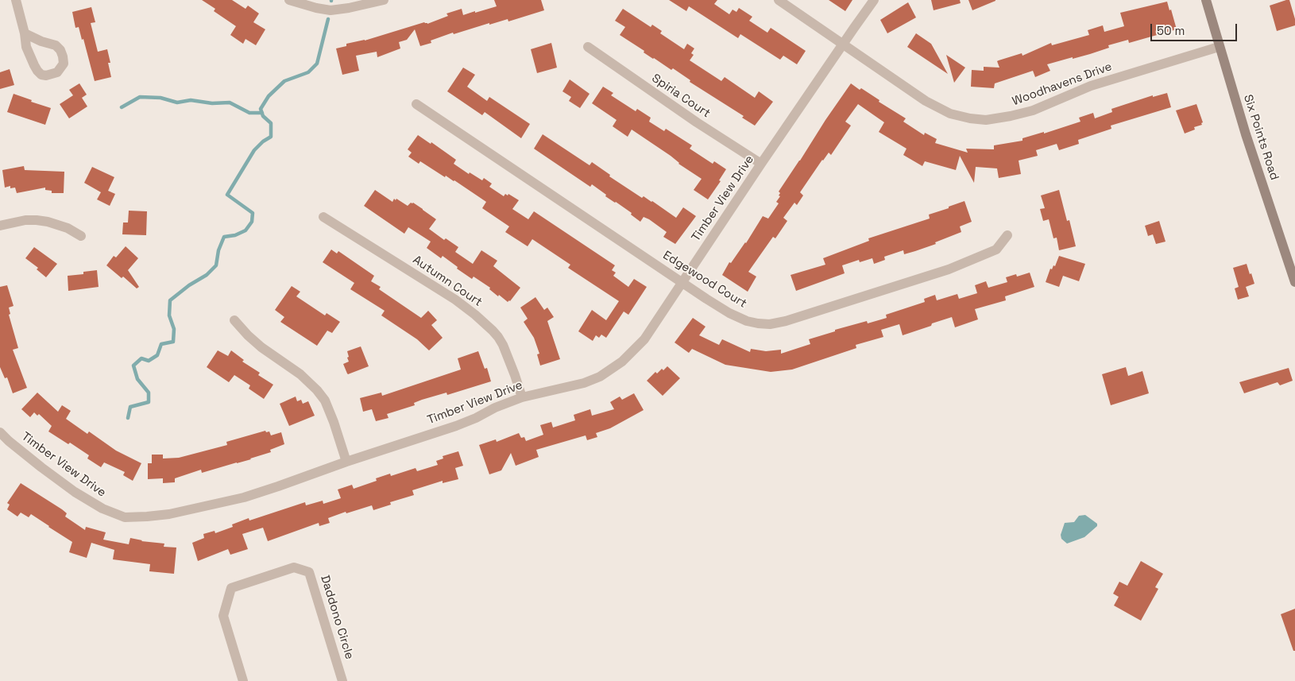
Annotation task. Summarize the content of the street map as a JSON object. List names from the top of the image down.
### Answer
{
  "streets": {
    "street": [
      "Woodhavens Drive",
      "Spiria Court",
      "Six Points Road",
      "Timber View Drive",
      "Edgewood Court",
      "Autumn Court",
      "Daddono Circle"
    ]
  },
  "crossings": [
    ["Woodhavens Drive", "Six Points Road"],
    ["Woodhavens Drive", "Timber View Drive"],
    ["Spiria Court", "Timber View Drive"],
    ["Timber View Drive", "Edgewood Court"],
    ["Timber View Drive", "Autumn Court"]
  ],
  "scale_bar": "50 m"
}
